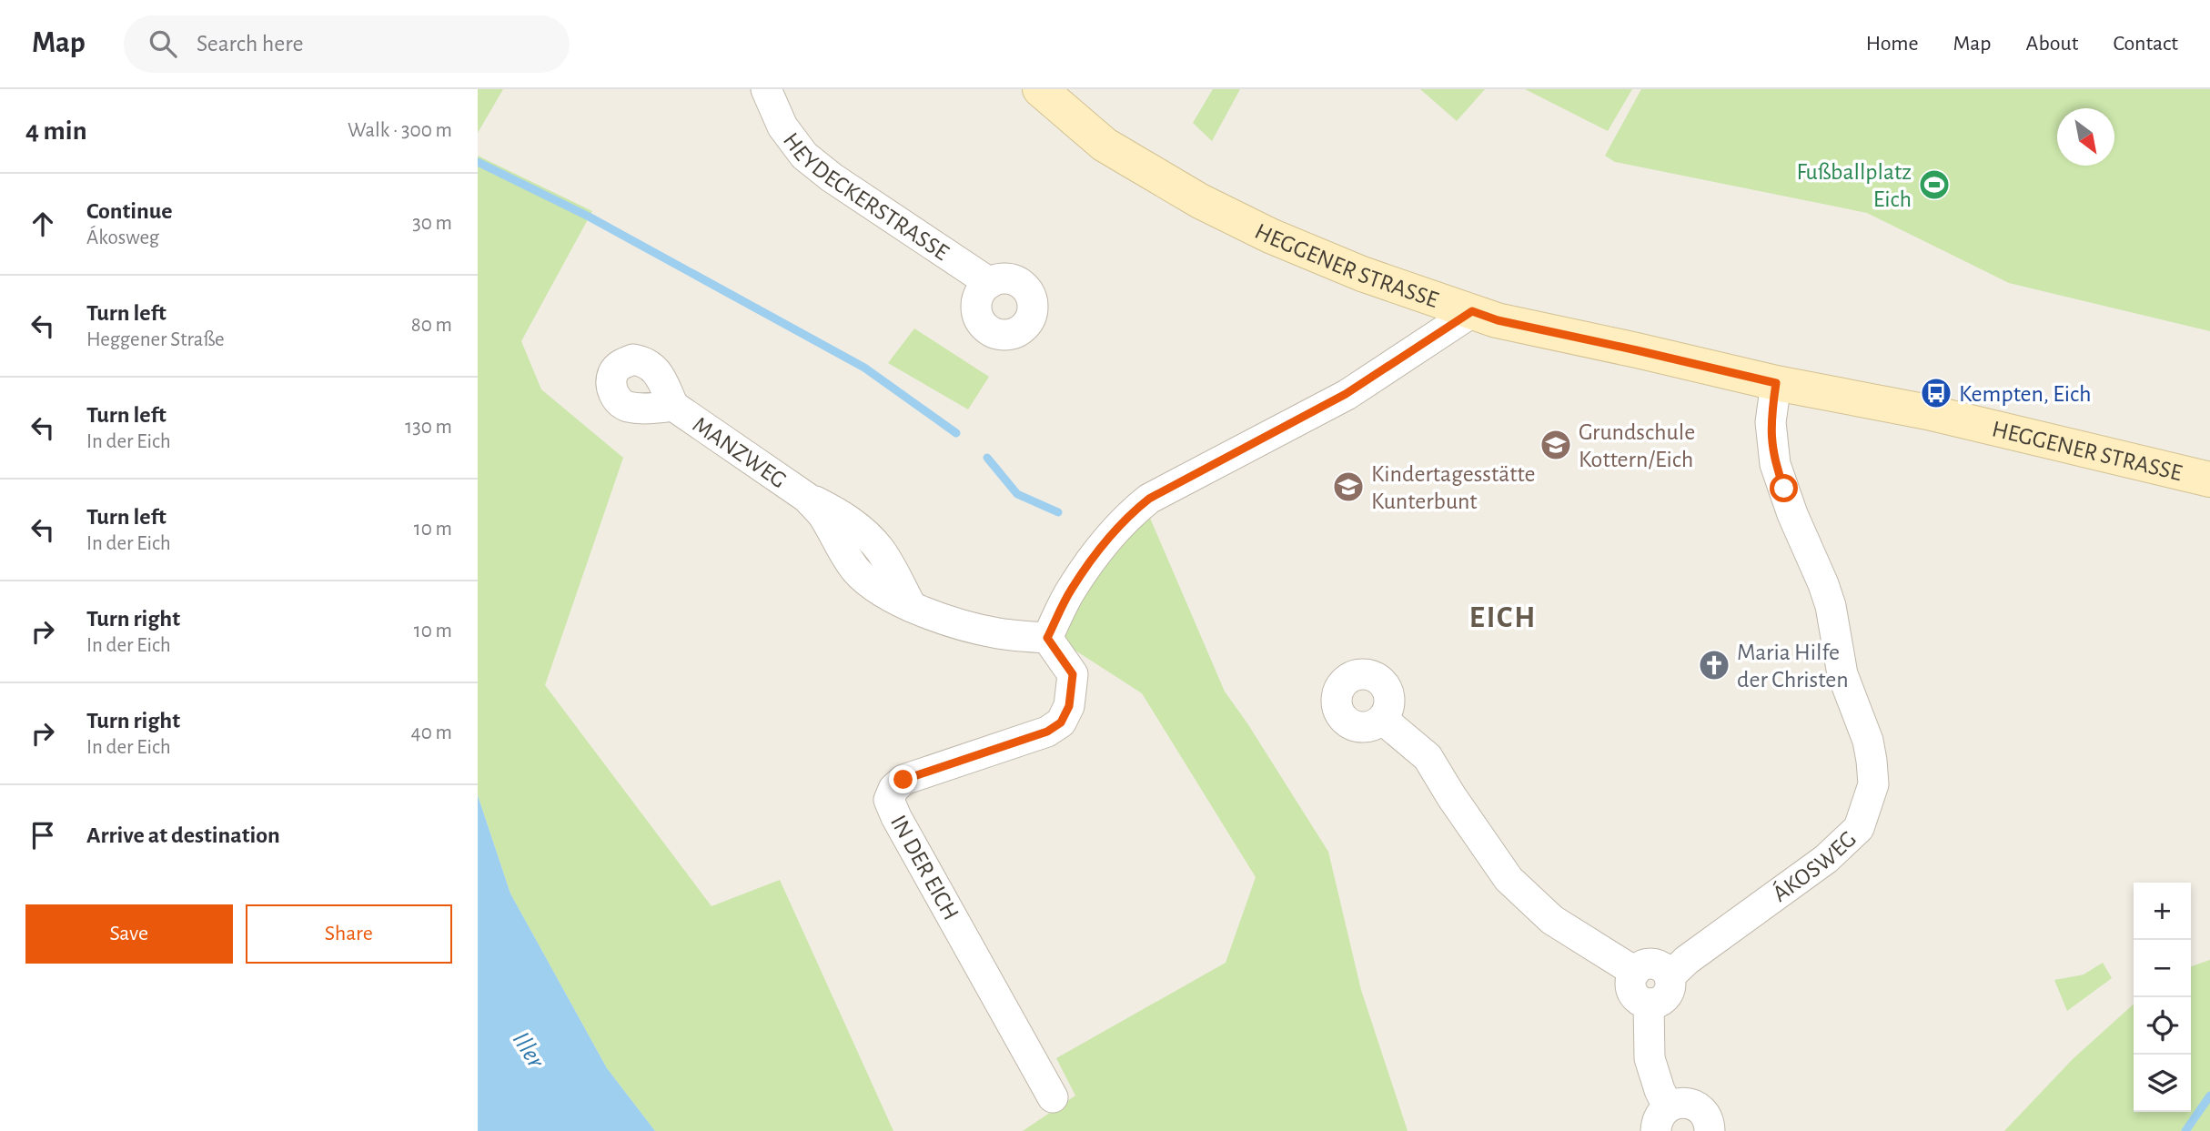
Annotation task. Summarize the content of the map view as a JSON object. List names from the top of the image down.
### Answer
{
  "streets": {
    "street": [
      "HEYDECKERSTRASSE",
      "HEGGENER STRASSE",
      "MANZWEG",
      "ÁKOSWEG",
      "IN DER EICH"
    ]
  },
  "crossings": [
    ["HEGGENER STRASSE", "ÁKOSWEG"],
    ["MANZWEG", "IN DER EICH"]
  ],
  "districts": ["EICH"],
  "water": ["Iller"],
  "places": {
    "sports": ["Fußballplatz Eich"],
    "bus stop": ["Kempten, Eich"],
    "school or university": ["Grundschule Kottern/Eich", "Kindertagesstätte Kunterbunt"],
    "church": ["Maria Hilfe der Christen"]
  },
  "north": "bottom right",
  "page": {
    "header": "Map",
    "search": "Search here",
    "nav": [
      "Home",
      "Map",
      "About",
      "Contact"
    ],
    "heading": ["4 min", "Walk · 300 m"],
    "list": [
      ["Continue", "Ákosweg", "30 m"],
      ["Turn left", "Heggener Straße", "80 m"],
      ["Turn left", "In der Eich", "130 m"],
      ["Turn left", "In der Eich", "10 m"],
      ["Turn right", "In der Eich", "10 m"],
      ["Turn right", "In der Eich", "40 m"],
      "Arrive at destination"
    ],
    "map_buttons": ["+", "−"],
    "buttons": ["Save", "Share"]
  }
}
